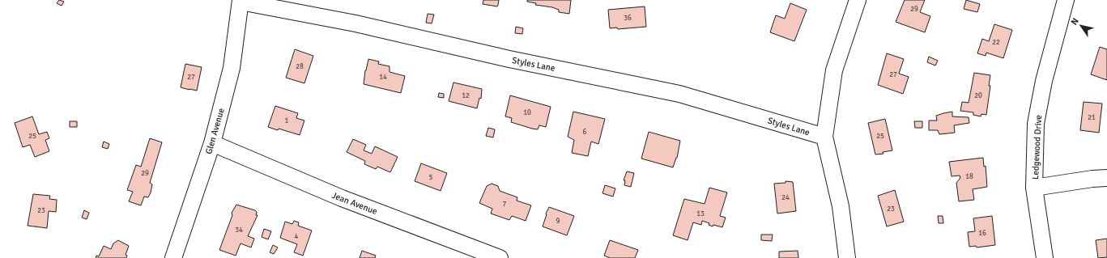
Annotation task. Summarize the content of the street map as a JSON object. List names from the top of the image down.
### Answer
{
  "streets": {
    "street": [
      "Styles Lane",
      "Glen Avenue",
      "Ledgewood Drive",
      "Jean Avenue"
    ]
  },
  "crossings": [
    ["Styles Lane", "Glen Avenue"],
    ["Glen Avenue", "Jean Avenue"]
  ],
  "house_numbers": [
    "29",
    "36",
    "22",
    "28",
    "27",
    "27",
    "14",
    "12",
    "20",
    "10",
    "21",
    "1",
    "6",
    "25",
    "25",
    "29",
    "18",
    "5",
    "24",
    "7",
    "23",
    "23",
    "13",
    "9",
    "34",
    "16",
    "4"
  ],
  "north": "top left"
}
